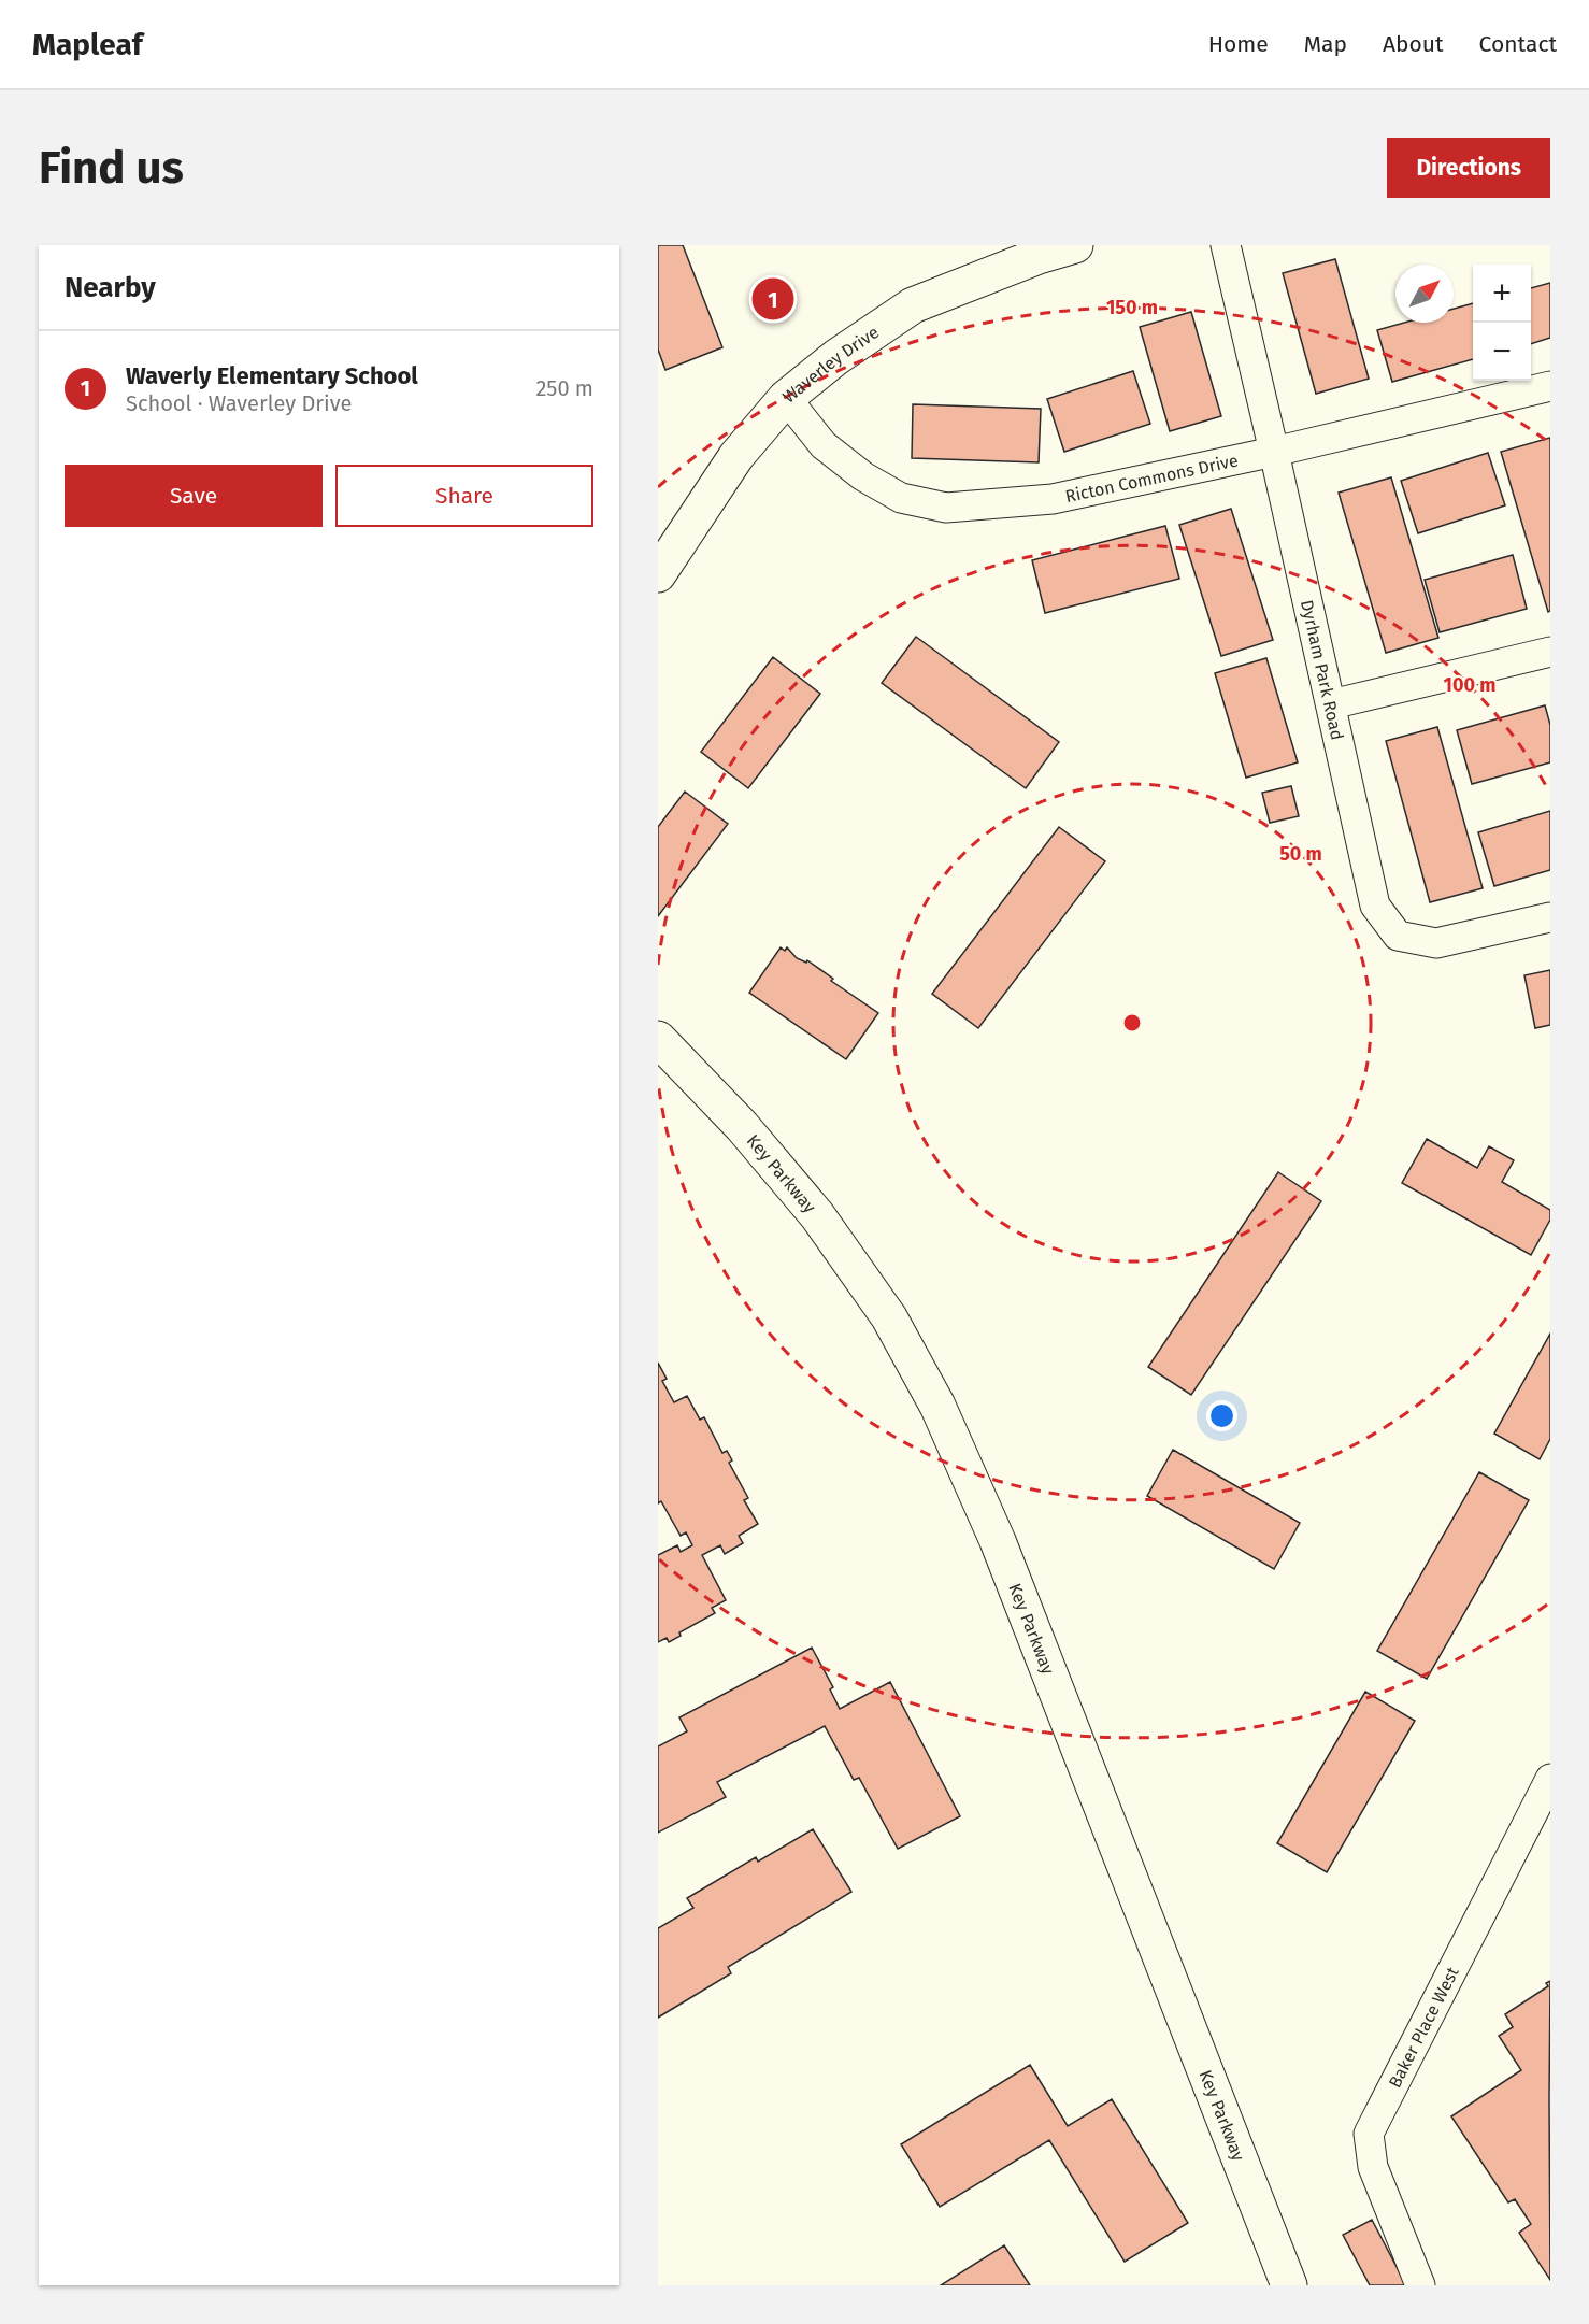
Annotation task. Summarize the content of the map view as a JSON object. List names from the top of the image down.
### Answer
{
  "streets": {
    "street": [
      "Waverley Drive",
      "Ricton Commons Drive",
      "Dyrham Park Road",
      "Key Parkway",
      "Baker Place West"
    ]
  },
  "crossings": [
    ["Waverley Drive", "Ricton Commons Drive"],
    ["Ricton Commons Drive", "Dyrham Park Road"]
  ],
  "north": "top right",
  "page": {
    "header": "Mapleaf",
    "nav": [
      "Home",
      "Map",
      "About",
      "Contact"
    ],
    "buttons": [
      "Directions",
      ["Save", "Share"]
    ],
    "title": "Find us",
    "heading": "Nearby",
    "map_buttons": ["+", "−"],
    "pins": "1",
    "list": [
      {
        "mark": "1",
        "name": "Waverly Elementary School",
        "note": "School · Waverley Drive",
        "value": "250 m"
      }
    ]
  },
  "rings": ["150 m", "100 m", "50 m"]
}
